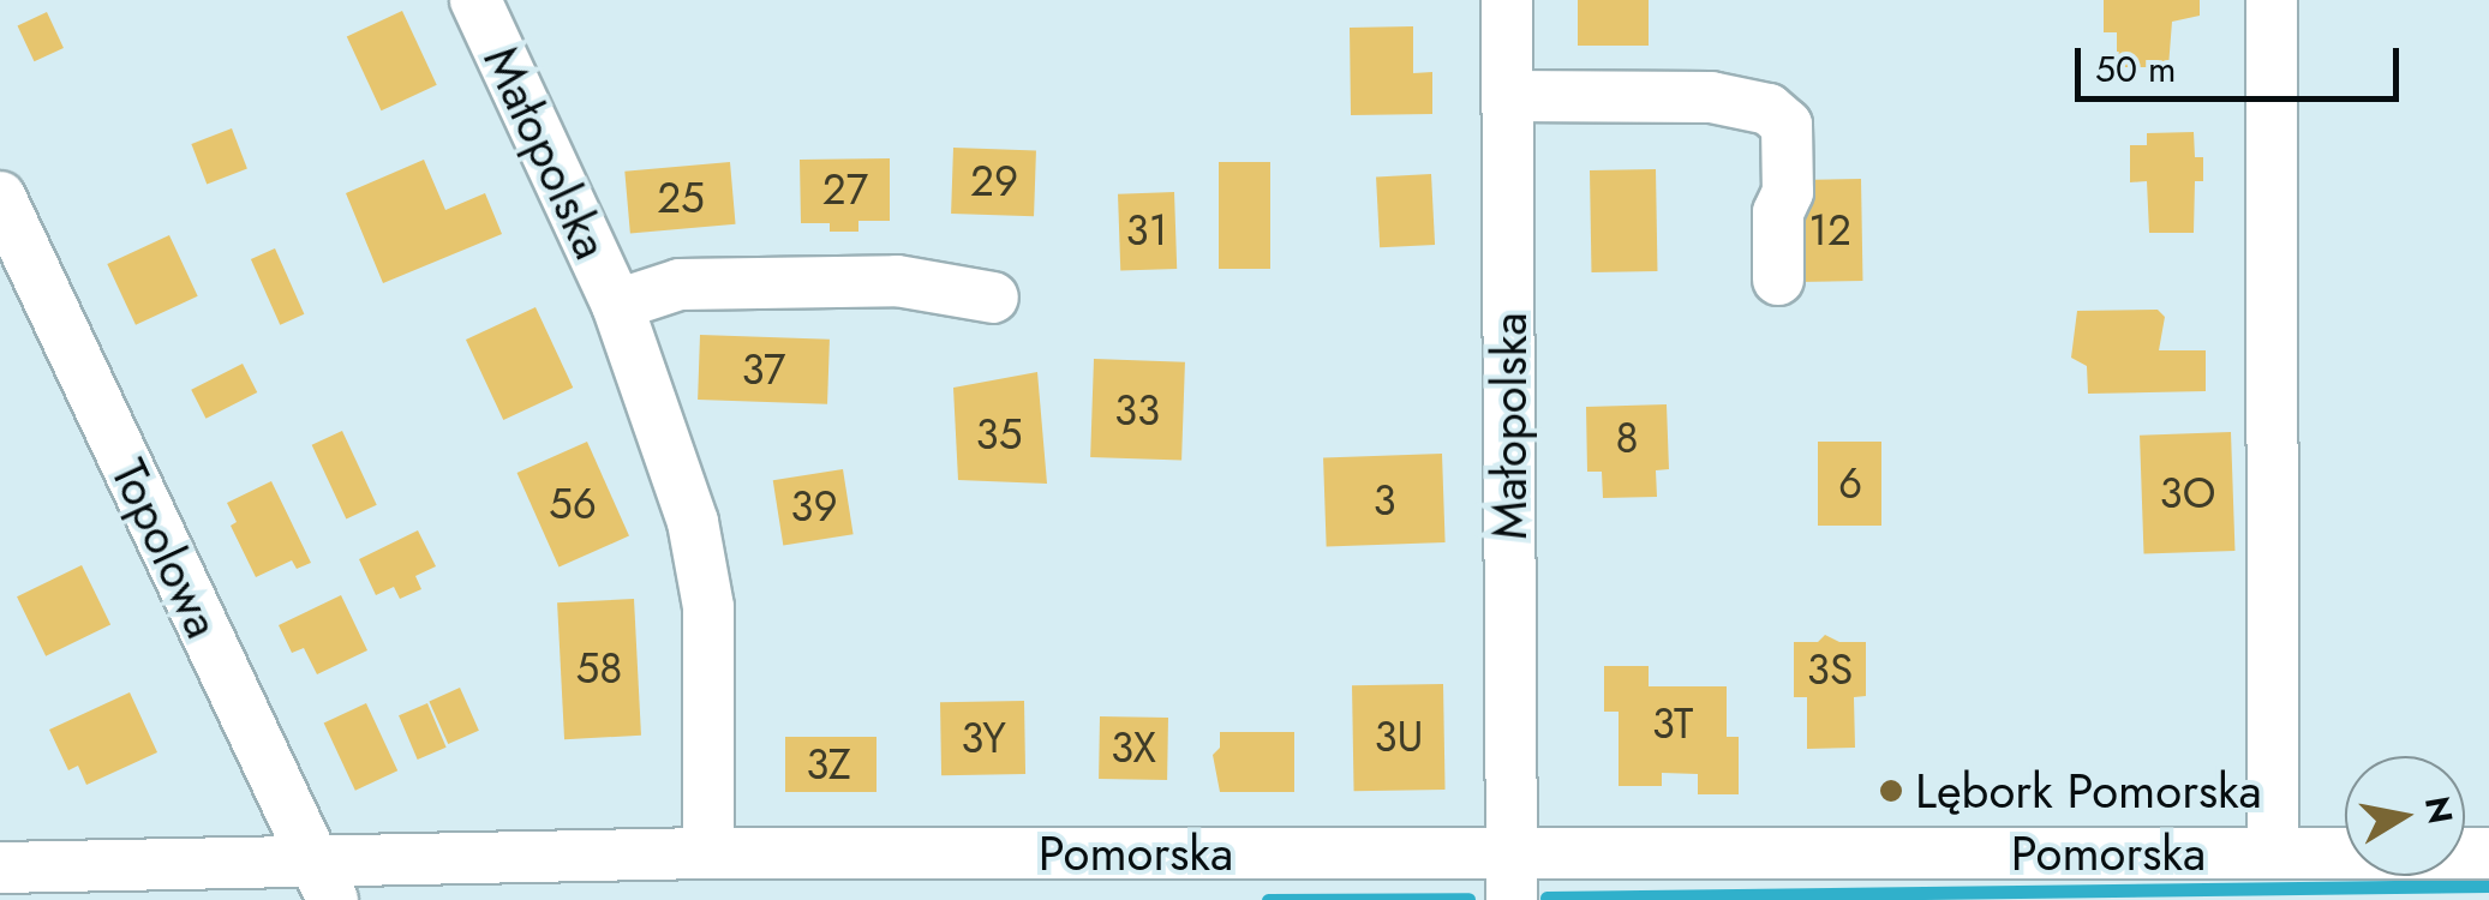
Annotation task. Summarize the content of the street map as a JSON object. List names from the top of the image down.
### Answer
{
  "streets": {
    "street": ["Małopolska", "Topolowa", "Pomorska"]
  },
  "crossings": [
    ["Małopolska", "Pomorska"],
    ["Topolowa", "Pomorska"]
  ],
  "places": ["Lębork Pomorska"],
  "house_numbers": [
    "29",
    "27",
    "25",
    "31",
    "12",
    "37",
    "33",
    "35",
    "8",
    "6",
    "3O",
    "3",
    "56",
    "39",
    "58",
    "3S",
    "3T",
    "3U",
    "3Y",
    "3X",
    "3Z"
  ],
  "scale_bar": "50 m",
  "north": "right"
}
